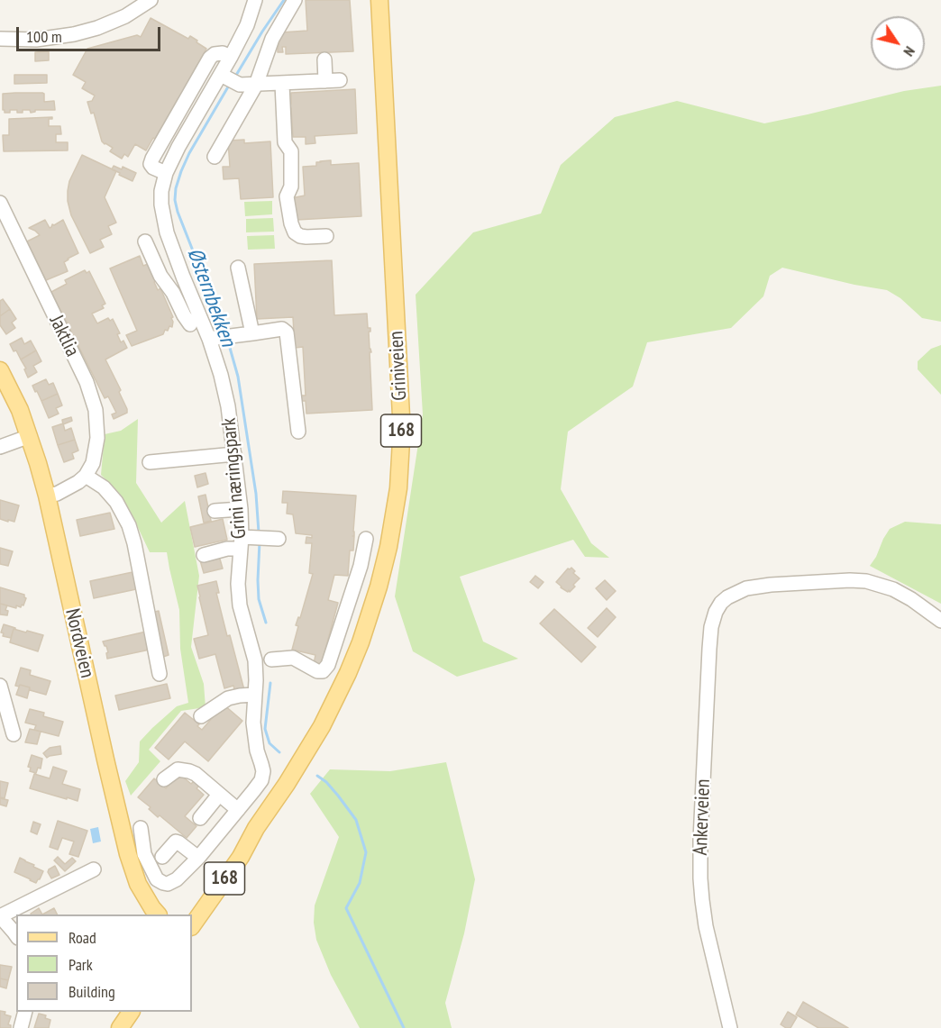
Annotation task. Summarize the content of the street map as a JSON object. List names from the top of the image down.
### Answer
{
  "streets": {
    "main road": ["Griniveien", "168", "Nordveien"],
    "street": ["Jaktlia", "Grini næringspark", "Ankerveien"]
  },
  "water": ["Østernbekken"],
  "legend": ["Road", "Park", "Building"],
  "scale_bar": "100 m",
  "north": "bottom right"
}
